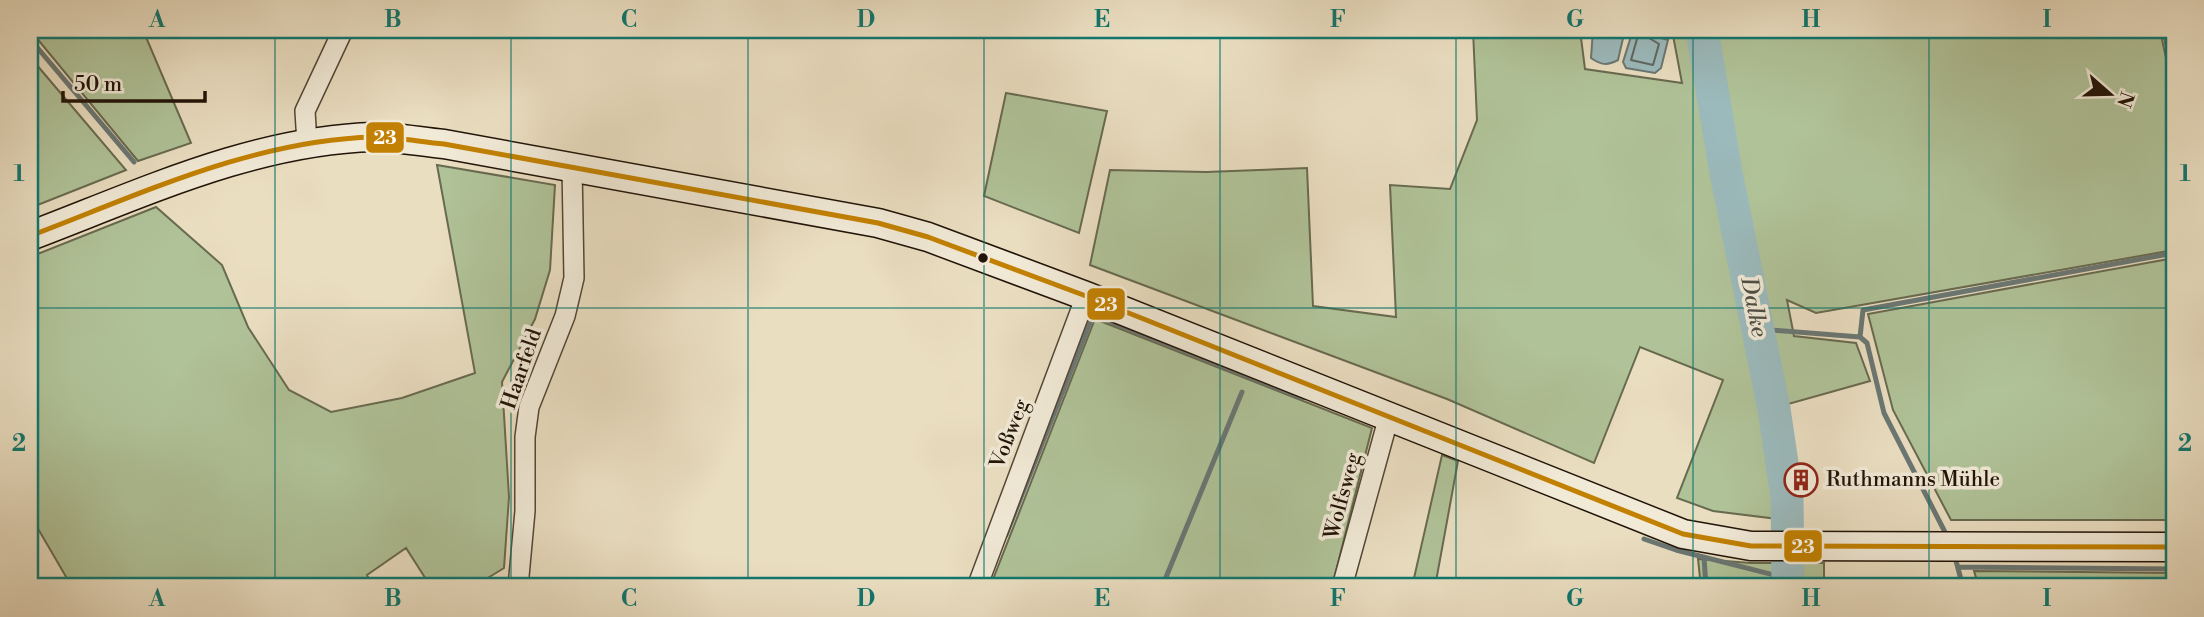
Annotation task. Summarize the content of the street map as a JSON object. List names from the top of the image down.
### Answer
{
  "streets": {
    "street": ["Haarfeld", "Voßweg", "Wolfsweg"]
  },
  "water": ["Dalke"],
  "places": {
    "building": ["Ruthmanns Mühle"]
  },
  "lines": ["transit line 23"],
  "scale_bar": "50 m",
  "north": "right",
  "grid": {
    "columns": [
      "A",
      "B",
      "C",
      "D",
      "E",
      "F",
      "G",
      "H",
      "I"
    ],
    "rows": ["1", "2"]
  }
}
